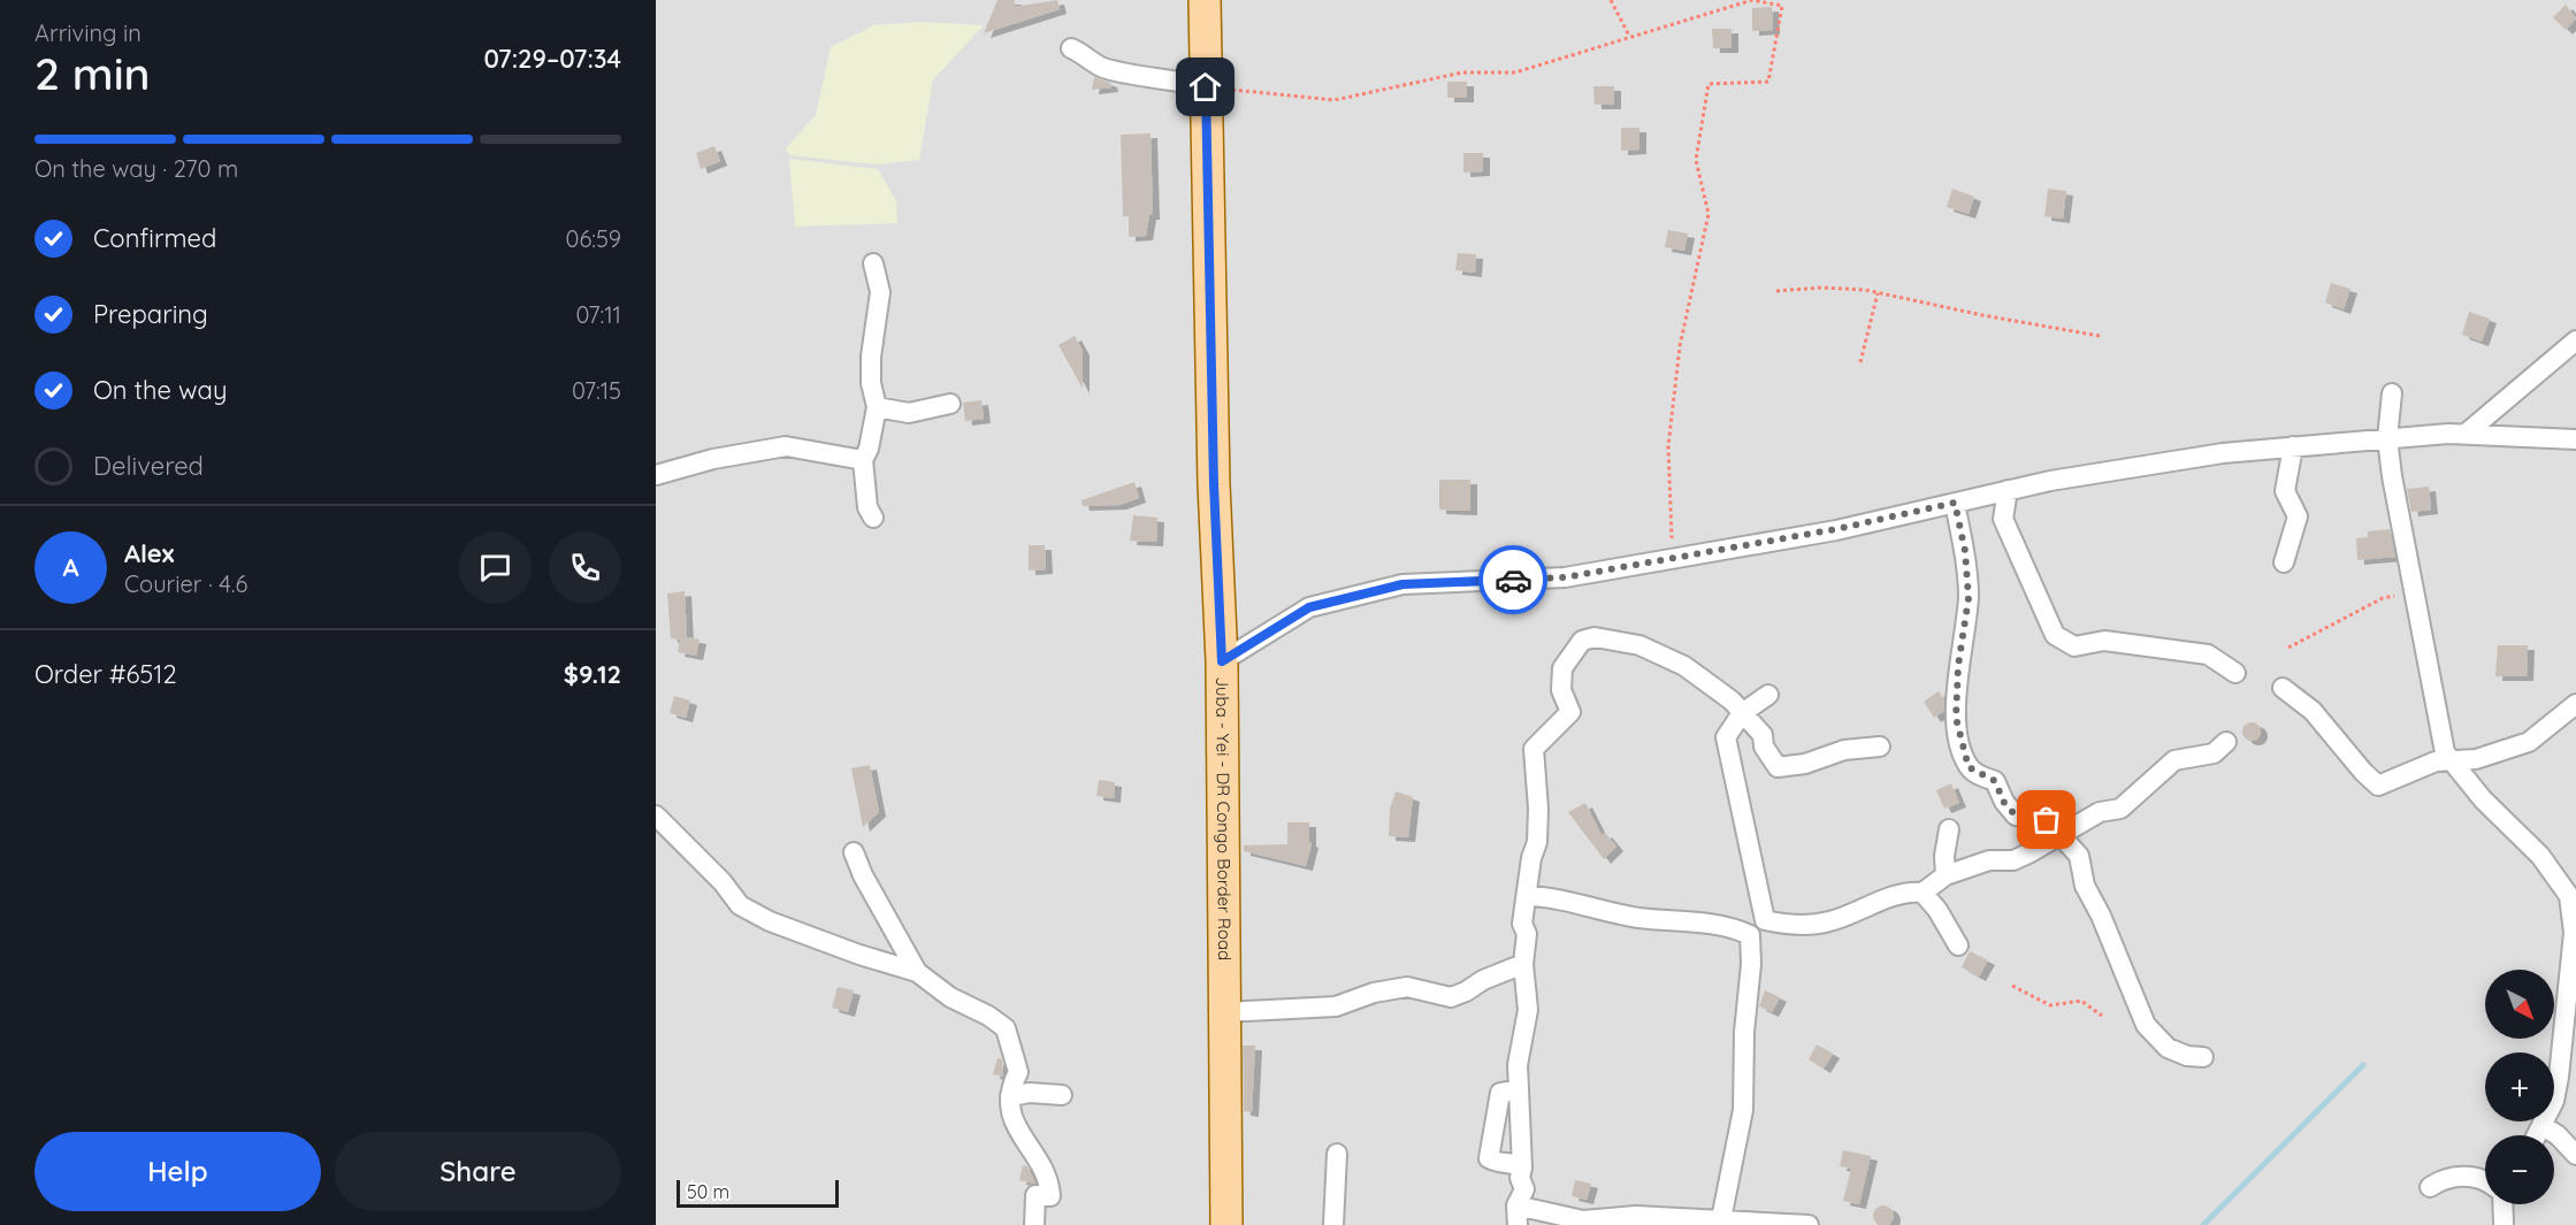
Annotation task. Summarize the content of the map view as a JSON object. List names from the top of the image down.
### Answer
{
  "streets": {
    "main road": ["Juba - Yei - DR Congo Border Road"]
  },
  "scale_bar": "50 m",
  "north": "bottom right",
  "page": {
    "heading": ["2 min", "Arriving in", "07:29–07:34"],
    "panel": [
      "Alex",
      "Courier · 4.6",
      "Order #6512",
      "$9.12"
    ],
    "bar": "On the way · 270 m",
    "list": [
      ["Confirmed", "06:59"],
      ["Preparing", "07:11"],
      ["On the way", "07:15"],
      "Delivered"
    ],
    "round": "A",
    "map_buttons": ["+", "−"],
    "buttons": ["Help", "Share"],
    "scale": "50 m"
  }
}
